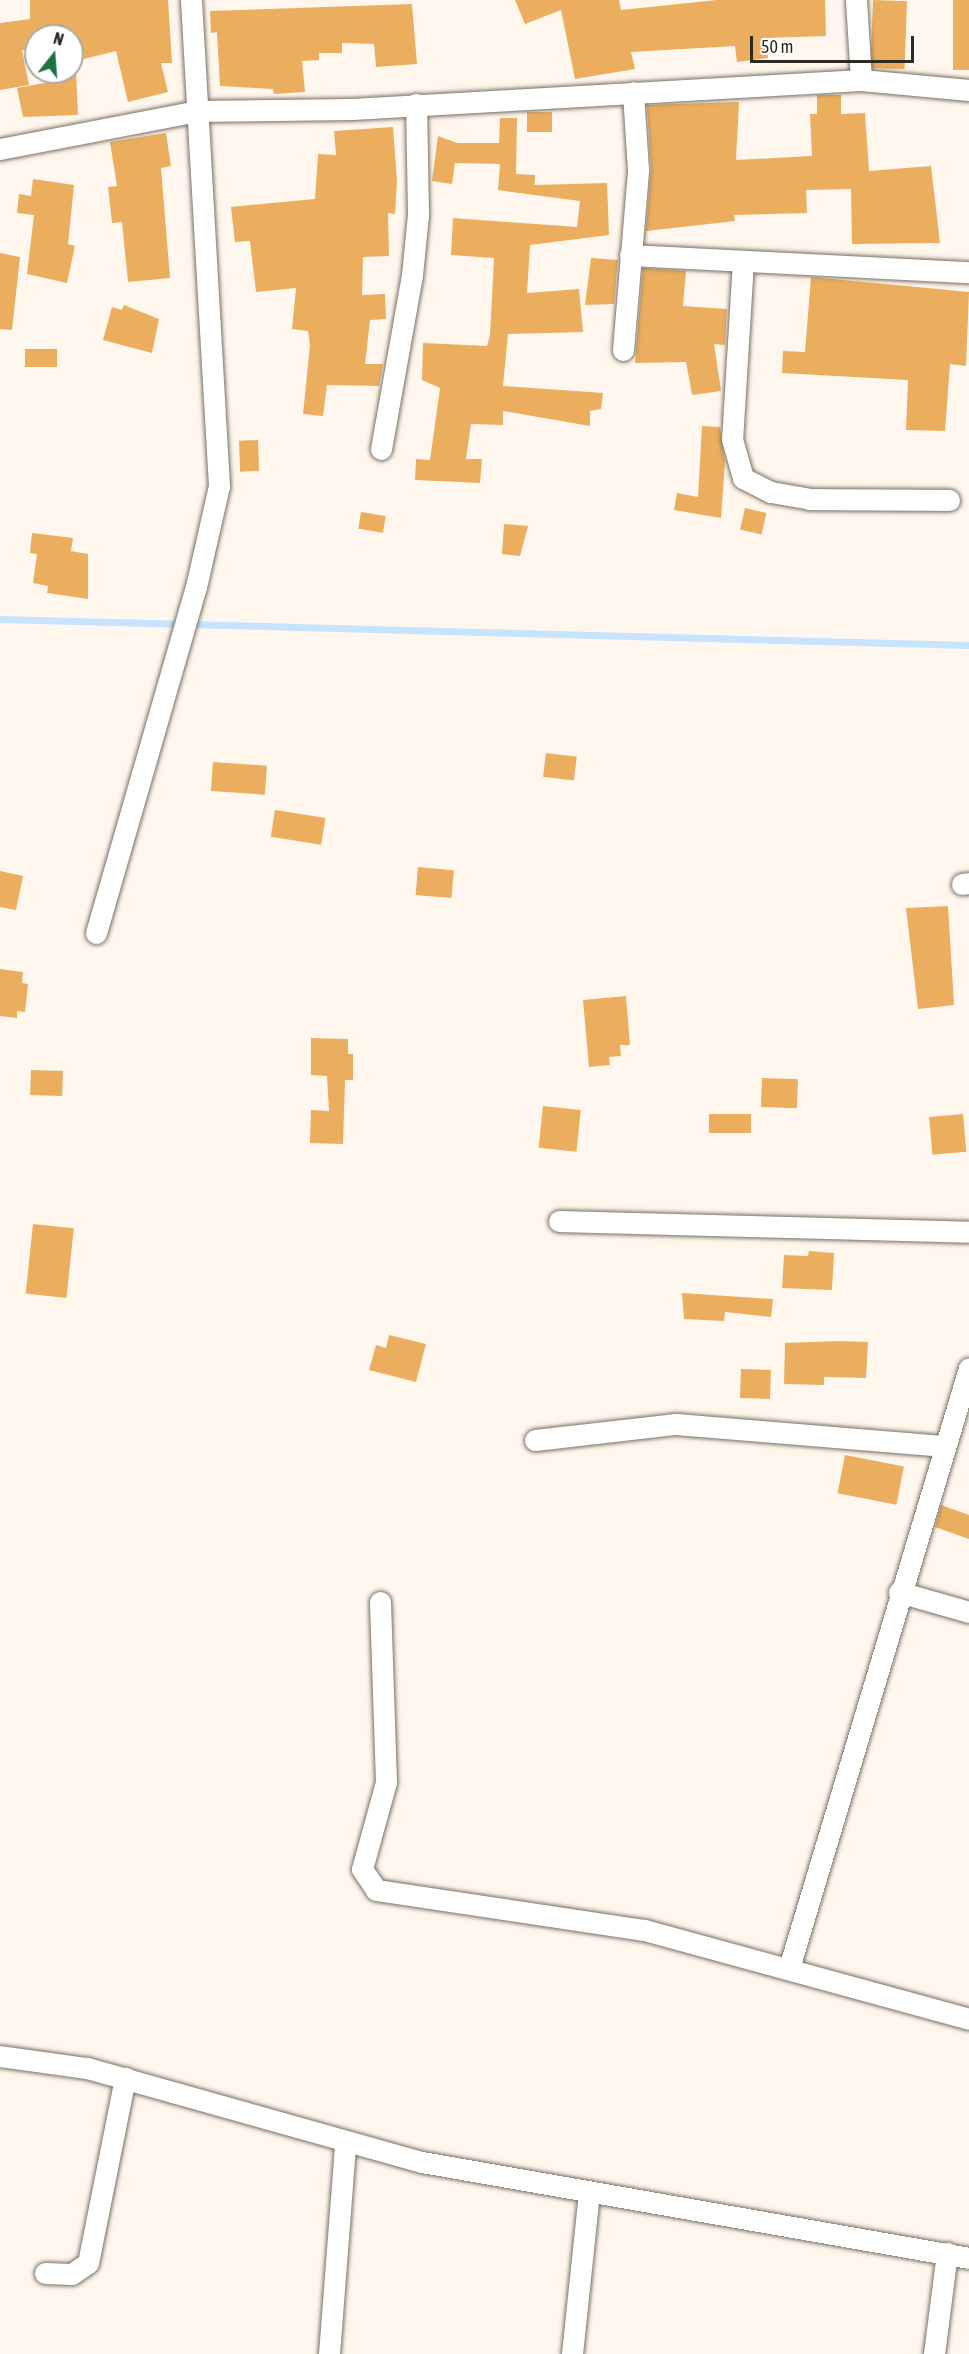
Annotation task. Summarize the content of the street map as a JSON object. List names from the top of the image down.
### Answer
{
  "scale_bar": "50 m",
  "north": "top"
}
